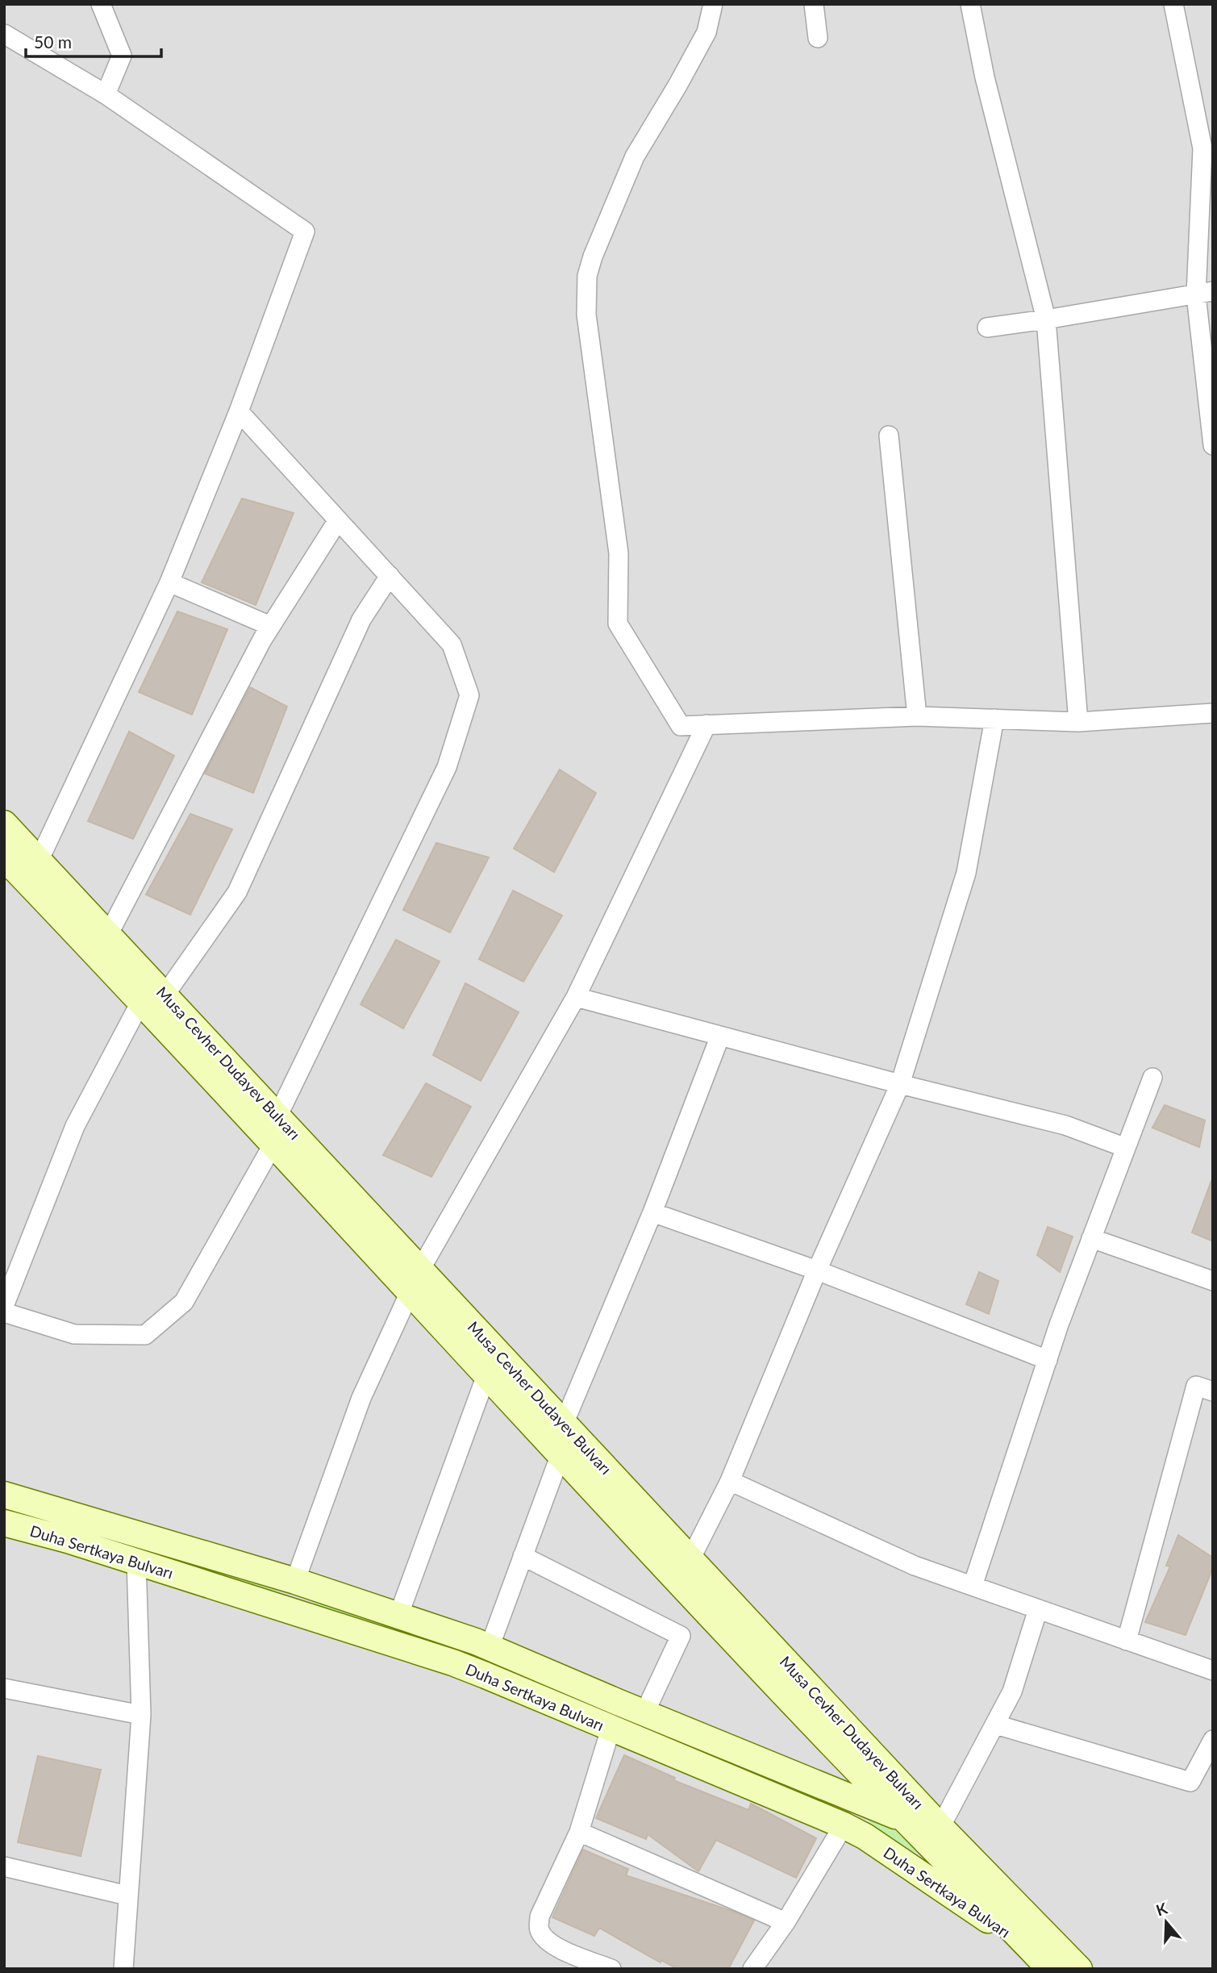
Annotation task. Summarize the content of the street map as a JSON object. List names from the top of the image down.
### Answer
{
  "streets": {
    "main road": ["Musa Cevher Dudayev Bulvarı", "Duha Sertkaya Bulvarı"]
  },
  "crossings": [
    ["Musa Cevher Dudayev Bulvarı", "Duha Sertkaya Bulvarı"]
  ],
  "scale_bar": "50 m",
  "north": "top"
}
